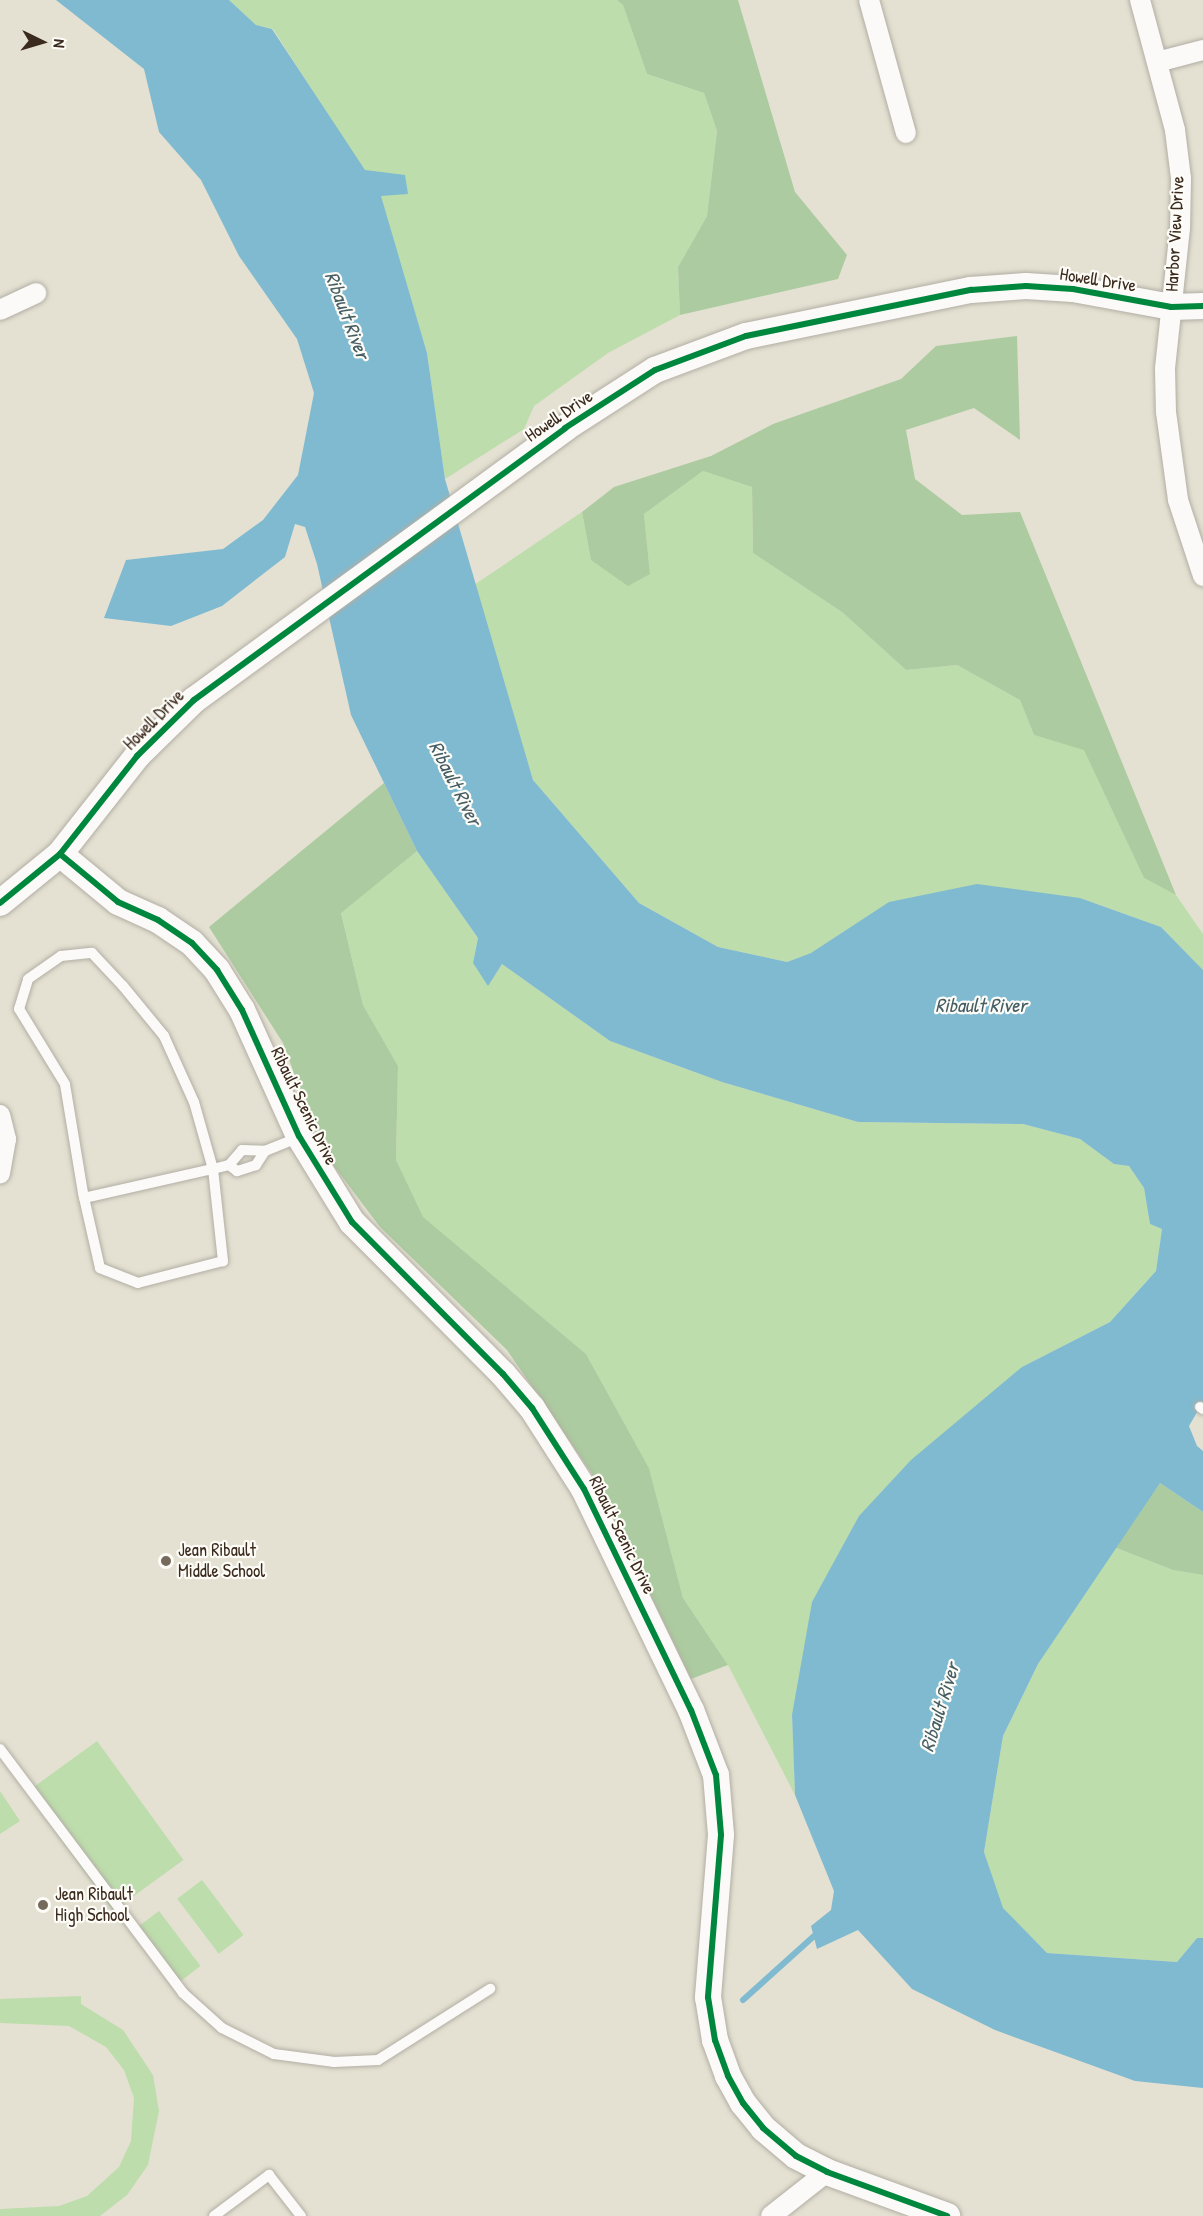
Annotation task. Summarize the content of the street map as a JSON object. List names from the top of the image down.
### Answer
{
  "streets": {
    "street": ["Harbor View Drive", "Howell Drive", "Ribault Scenic Drive"]
  },
  "crossings": [
    ["Harbor View Drive", "Howell Drive"],
    ["Howell Drive", "Ribault Scenic Drive"]
  ],
  "water": ["Ribault River"],
  "places": ["Jean Ribault Middle School", "Jean Ribault High School"],
  "north": "right"
}
